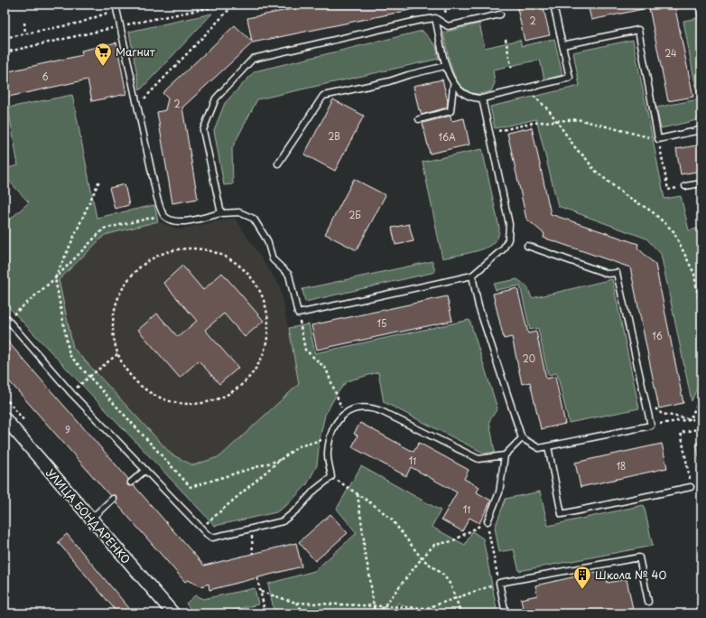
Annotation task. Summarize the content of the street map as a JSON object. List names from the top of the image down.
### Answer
{
  "streets": {
    "street": ["УЛИЦА БОНДАРЕНКО"]
  },
  "places": {
    "supermarket": ["Магнит"],
    "building": ["Школа № 40"]
  },
  "house_numbers": [
    "2",
    "24",
    "6",
    "2",
    "2В",
    "16А",
    "2Б",
    "15",
    "16",
    "20",
    "9",
    "11",
    "18",
    "11"
  ]
}
